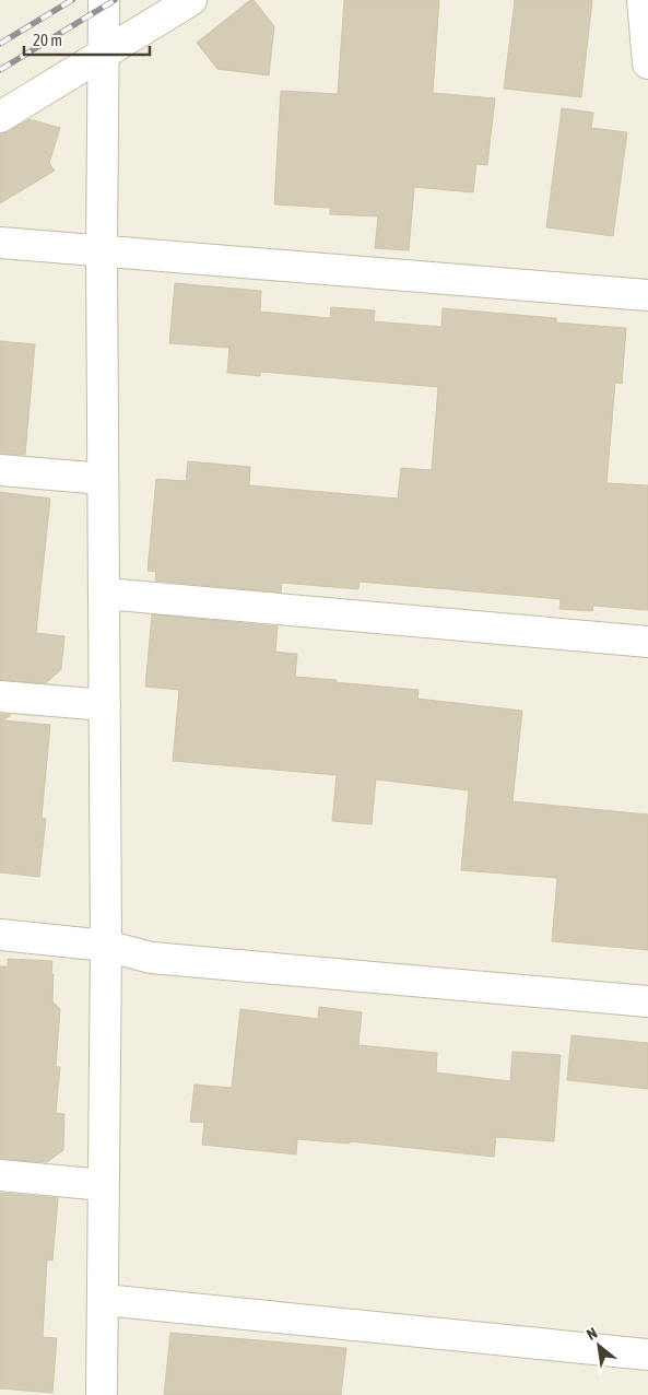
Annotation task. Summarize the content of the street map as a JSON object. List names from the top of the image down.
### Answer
{
  "scale_bar": "20 m",
  "north": "top left"
}
